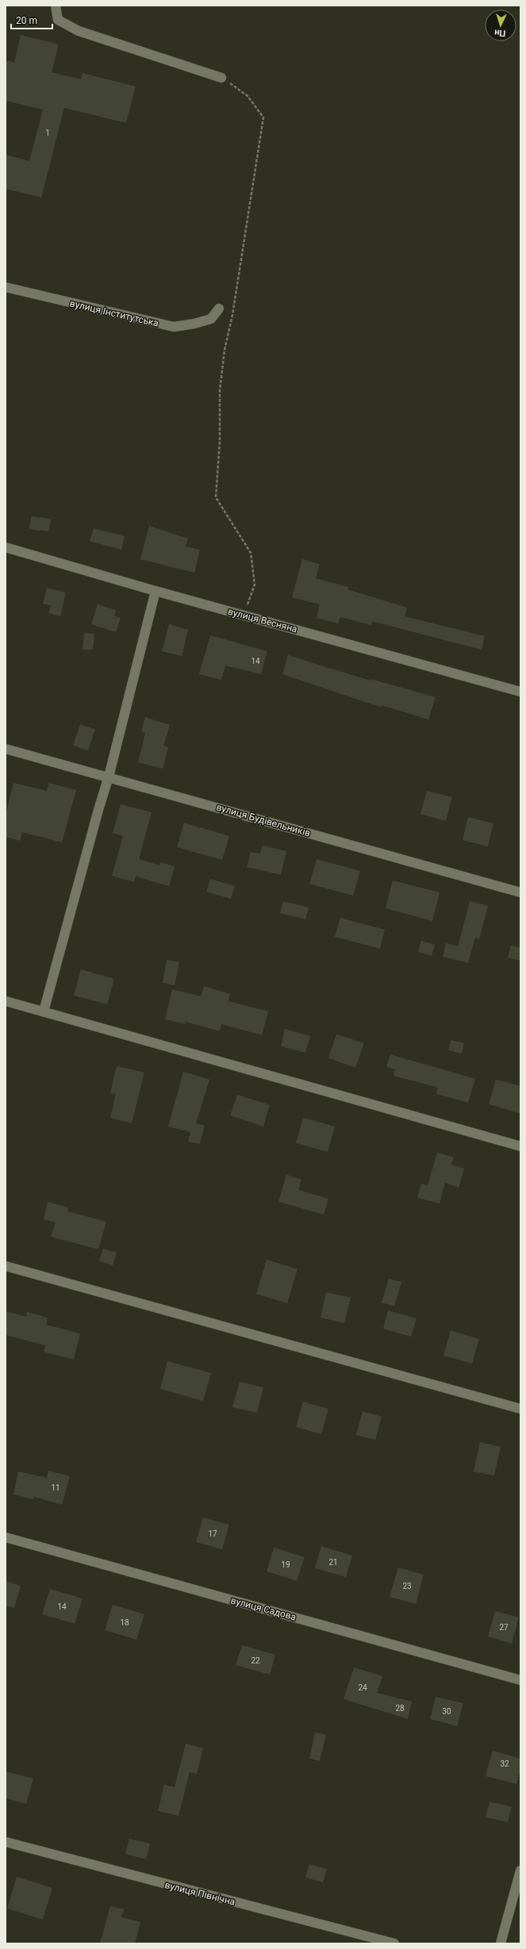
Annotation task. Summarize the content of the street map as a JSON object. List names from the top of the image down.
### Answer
{
  "streets": {
    "street": [
      "вулиця Інститутська",
      "вулиця Весняна",
      "вулиця Будівельників",
      "вулиця Садова",
      "вулиця Північна"
    ]
  },
  "house_numbers": [
    "1",
    "14",
    "11",
    "17",
    "21",
    "19",
    "23",
    "14",
    "18",
    "27",
    "22",
    "24",
    "28",
    "30",
    "32"
  ],
  "scale_bar": "20 m",
  "north": "bottom"
}
